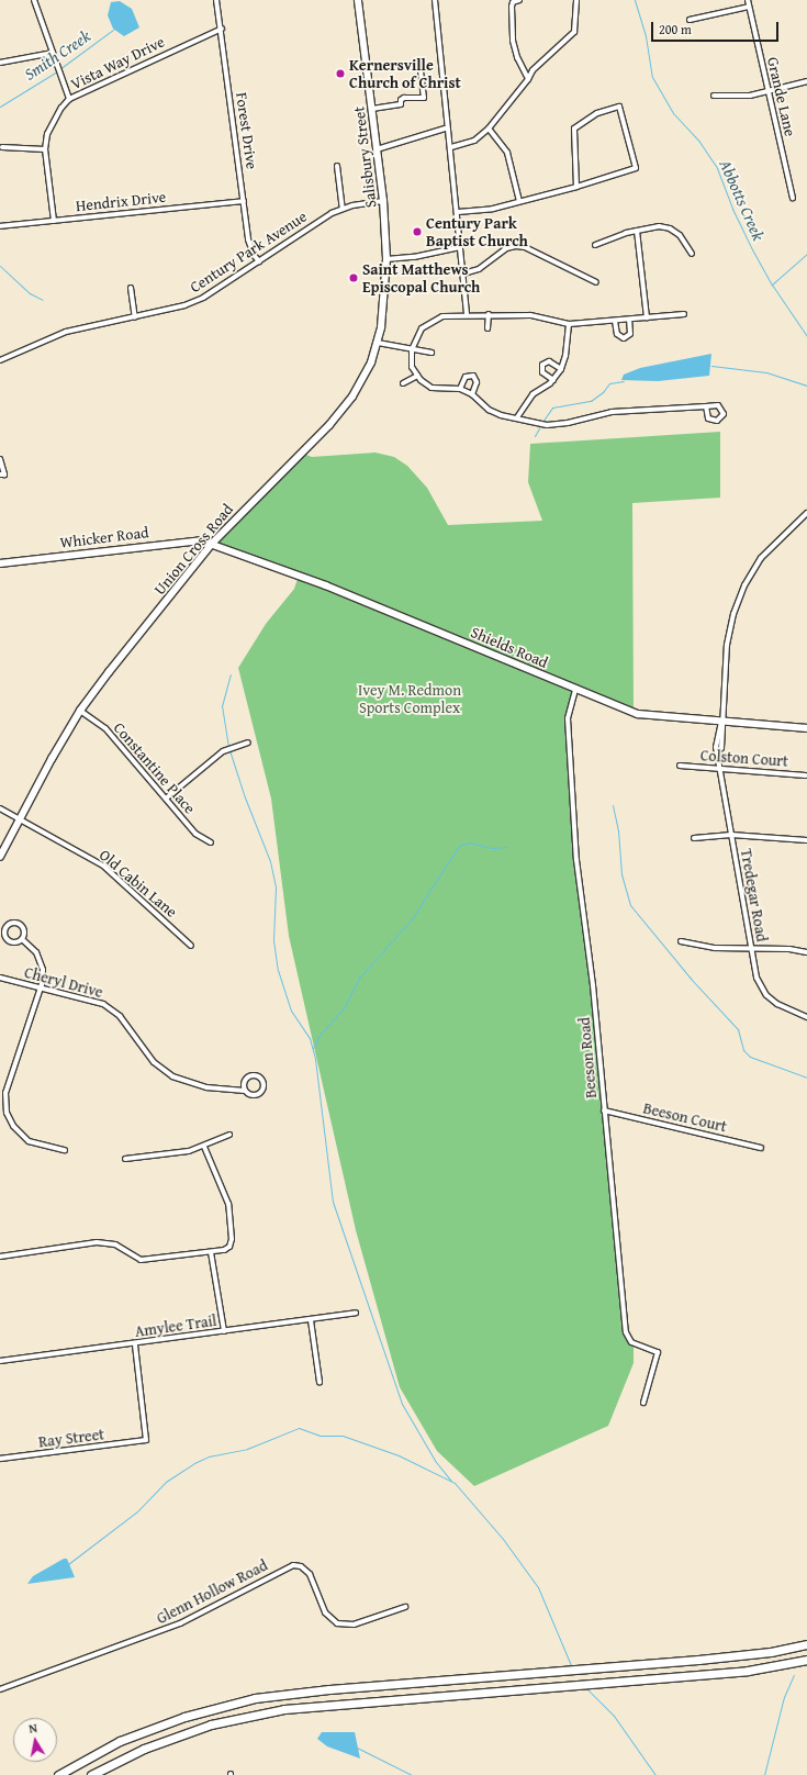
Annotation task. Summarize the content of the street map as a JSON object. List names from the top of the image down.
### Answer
{
  "streets": {
    "main road": [
      "Salisbury Street",
      "Whicker Road",
      "Union Cross Road",
      "Shields Road"
    ],
    "street": [
      "Vista Way Drive",
      "Grande Lane",
      "Forest Drive",
      "Hendrix Drive",
      "Century Park Avenue",
      "Colston Court",
      "Constantine Place",
      "Old Cabin Lane",
      "Tredegar Road",
      "Cheryl Drive",
      "Beeson Road",
      "Beeson Court",
      "Amylee Trail",
      "Ray Street",
      "Glenn Hollow Road"
    ]
  },
  "crossings": [
    ["Vista Way Drive", "Forest Drive"],
    ["Vista Way Drive", "Hendrix Drive"],
    ["Forest Drive", "Hendrix Drive"],
    ["Forest Drive", "Century Park Avenue"],
    ["Salisbury Street", "Century Park Avenue"],
    ["Salisbury Street", "Union Cross Road"],
    ["Whicker Road", "Union Cross Road"],
    ["Whicker Road", "Shields Road"],
    ["Union Cross Road", "Shields Road"],
    ["Union Cross Road", "Constantine Place"],
    ["Union Cross Road", "Old Cabin Lane"],
    ["Shields Road", "Tredegar Road"],
    ["Shields Road", "Beeson Road"],
    ["Colston Court", "Tredegar Road"],
    ["Beeson Road", "Beeson Court"],
    ["Amylee Trail", "Ray Street"]
  ],
  "water": ["Smith Creek", "Abbotts Creek"],
  "parks": ["Ivey M. Redmon Sports Complex"],
  "places": ["Kernersville Church of Christ", "Century Park Baptist Church", "Saint Matthews Episcopal Church"],
  "scale_bar": "200 m",
  "north": "top"
}
